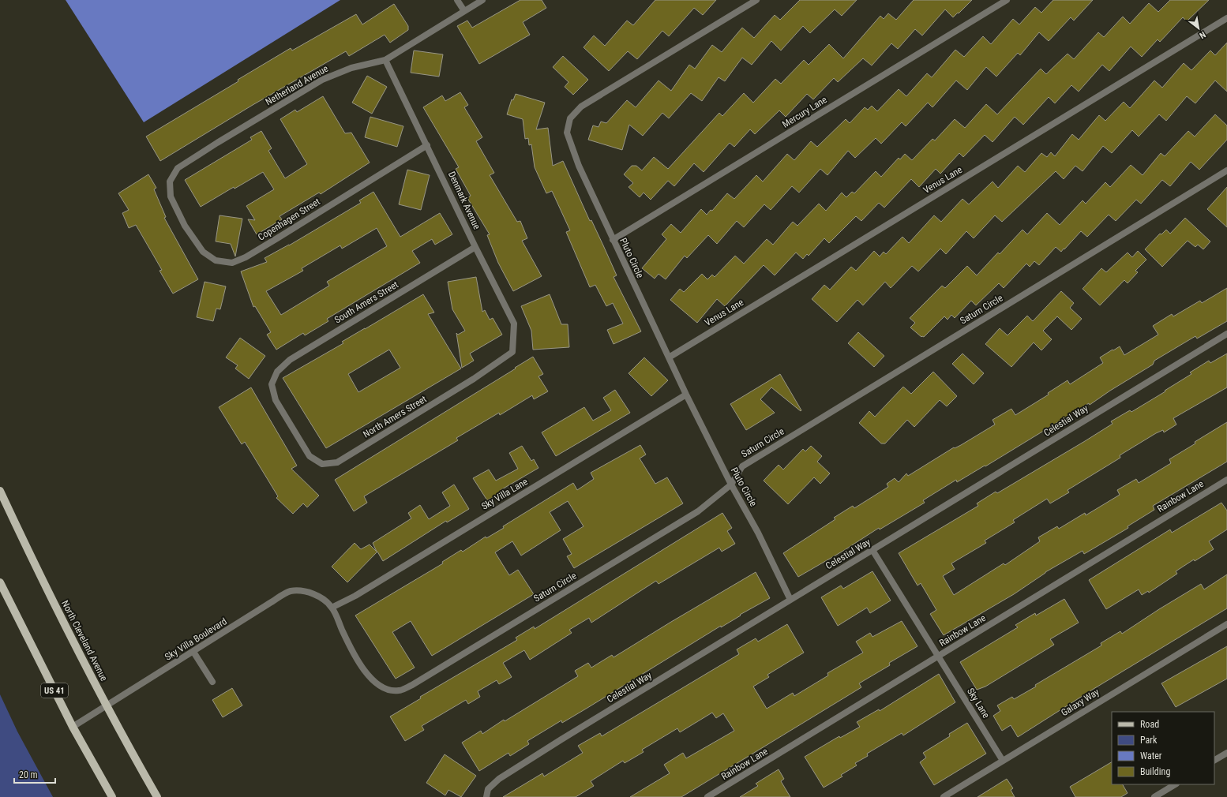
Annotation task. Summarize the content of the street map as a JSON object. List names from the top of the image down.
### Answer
{
  "streets": {
    "main road": ["North Cleveland Avenue", "US 41"],
    "street": [
      "Netherland Avenue",
      "Mercury Lane",
      "Venus Lane",
      "Denmark Avenue",
      "Copenhagen Street",
      "Pluto Circle",
      "South Amers Street",
      "Saturn Circle",
      "North Amers Street",
      "Celestial Way",
      "Sky Villa Lane",
      "Rainbow Lane",
      "Sky Villa Boulevard",
      "Galaxy Way",
      "Sky Lane"
    ]
  },
  "crossings": [
    ["Netherland Avenue", "Denmark Avenue"],
    ["Netherland Avenue", "Copenhagen Street"],
    ["Mercury Lane", "Pluto Circle"],
    ["Venus Lane", "Pluto Circle"],
    ["Denmark Avenue", "Copenhagen Street"],
    ["Denmark Avenue", "South Amers Street"],
    ["Denmark Avenue", "North Amers Street"],
    ["Pluto Circle", "Saturn Circle"],
    ["Pluto Circle", "Celestial Way"],
    ["Pluto Circle", "Sky Villa Lane"],
    ["South Amers Street", "North Amers Street"],
    ["Saturn Circle", "Sky Villa Lane"],
    ["Saturn Circle", "Sky Villa Boulevard"],
    ["Celestial Way", "Sky Lane"],
    ["Sky Villa Lane", "Sky Villa Boulevard"],
    ["Rainbow Lane", "Sky Lane"],
    ["Sky Villa Boulevard", "North Cleveland Avenue"],
    ["Sky Villa Boulevard", "US 41"],
    ["Galaxy Way", "Sky Lane"]
  ],
  "legend": [
    "Road",
    "Park",
    "Water",
    "Building"
  ],
  "scale_bar": "20 m",
  "north": "bottom right"
}
